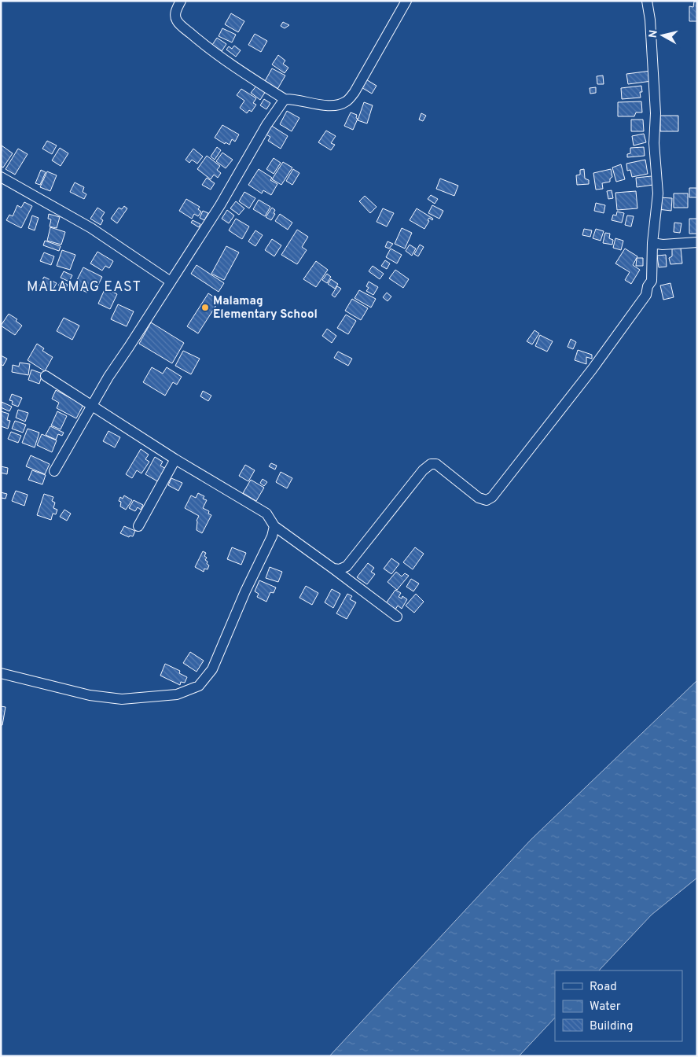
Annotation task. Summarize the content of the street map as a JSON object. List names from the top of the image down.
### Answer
{
  "districts": ["MALAMAG EAST"],
  "places": ["Malamag Elementary School"],
  "legend": ["Road", "Water", "Building"],
  "north": "left"
}
